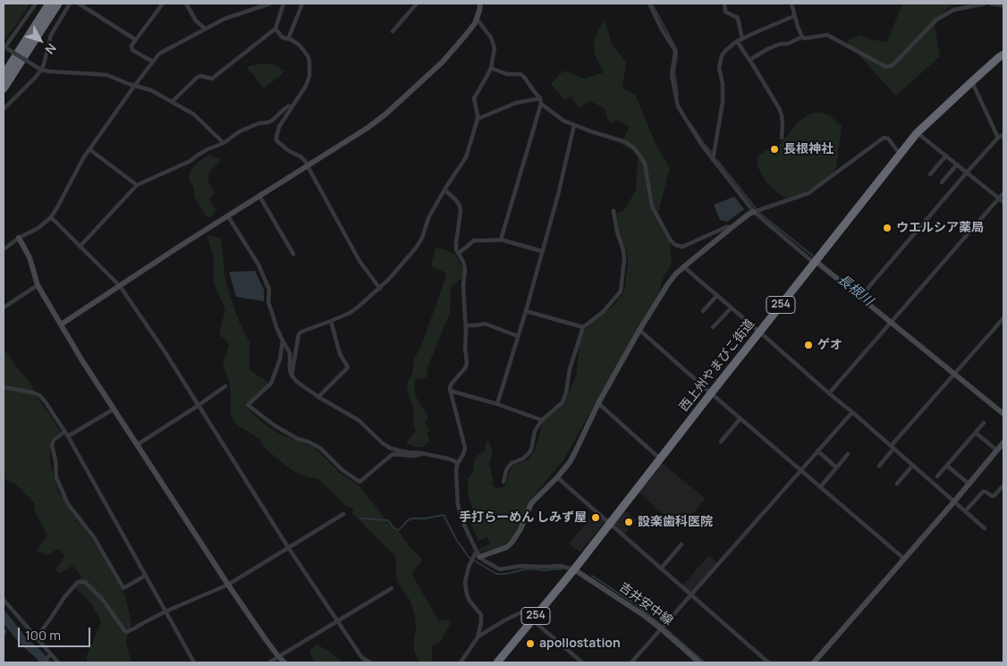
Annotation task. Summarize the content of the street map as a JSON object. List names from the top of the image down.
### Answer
{
  "streets": {
    "highway": ["254", "西上州やまびこ街道"],
    "street": ["吉井安中線"]
  },
  "crossings": [
    ["西上州やまびこ街道", "吉井安中線"]
  ],
  "water": ["長根川"],
  "places": [
    "長根神社",
    "ウエルシア薬局",
    "ゲオ",
    "手打らーめん しみず屋",
    "設楽歯科医院",
    "apollostation"
  ],
  "scale_bar": "100 m",
  "north": "bottom right"
}
